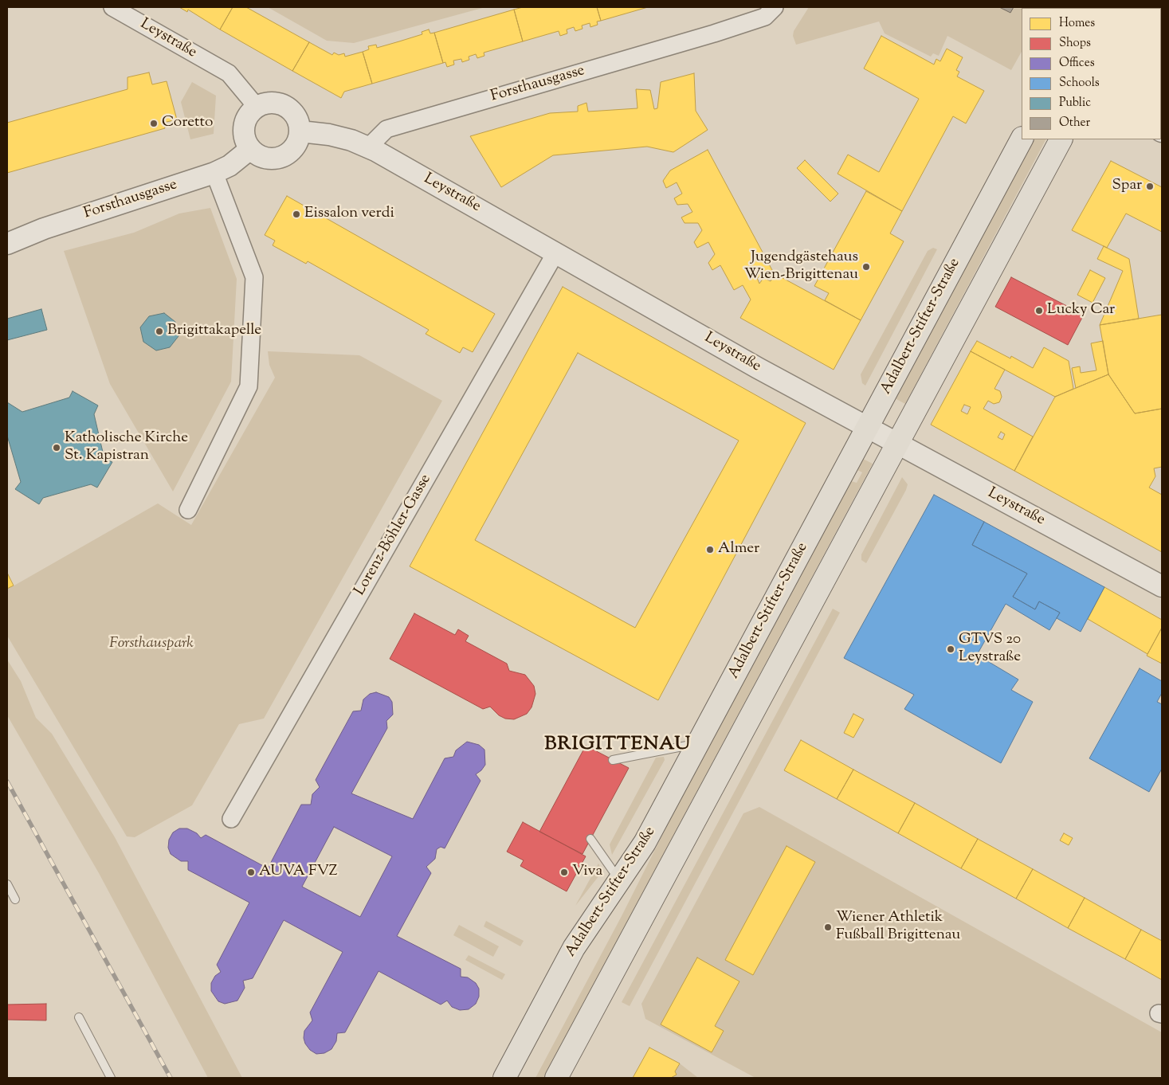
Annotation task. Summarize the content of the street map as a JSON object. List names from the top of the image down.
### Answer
{
  "streets": {
    "main road": ["Adalbert-Stifter-Straße"],
    "street": ["Leystraße", "Forsthausgasse", "Lorenz-Böhler-Gasse"]
  },
  "crossings": [
    ["Leystraße", "Forsthausgasse"],
    ["Leystraße", "Adalbert-Stifter-Straße"],
    ["Leystraße", "Lorenz-Böhler-Gasse"]
  ],
  "districts": ["BRIGITTENAU"],
  "parks": ["Forsthauspark"],
  "places": [
    "Coretto",
    "Spar",
    "Eissalon verdi",
    "Jugendgästehaus Wien-Brigittenau",
    "Lucky Car",
    "Brigittakapelle",
    "Katholische Kirche St. Kapistran",
    "Almer",
    "GTVS 20 Leystraße",
    "AUVA FVZ",
    "Viva",
    "Wiener Athletik Fußball Brigittenau"
  ],
  "legend": [
    "Homes",
    "Shops",
    "Offices",
    "Schools",
    "Public",
    "Other"
  ]
}
